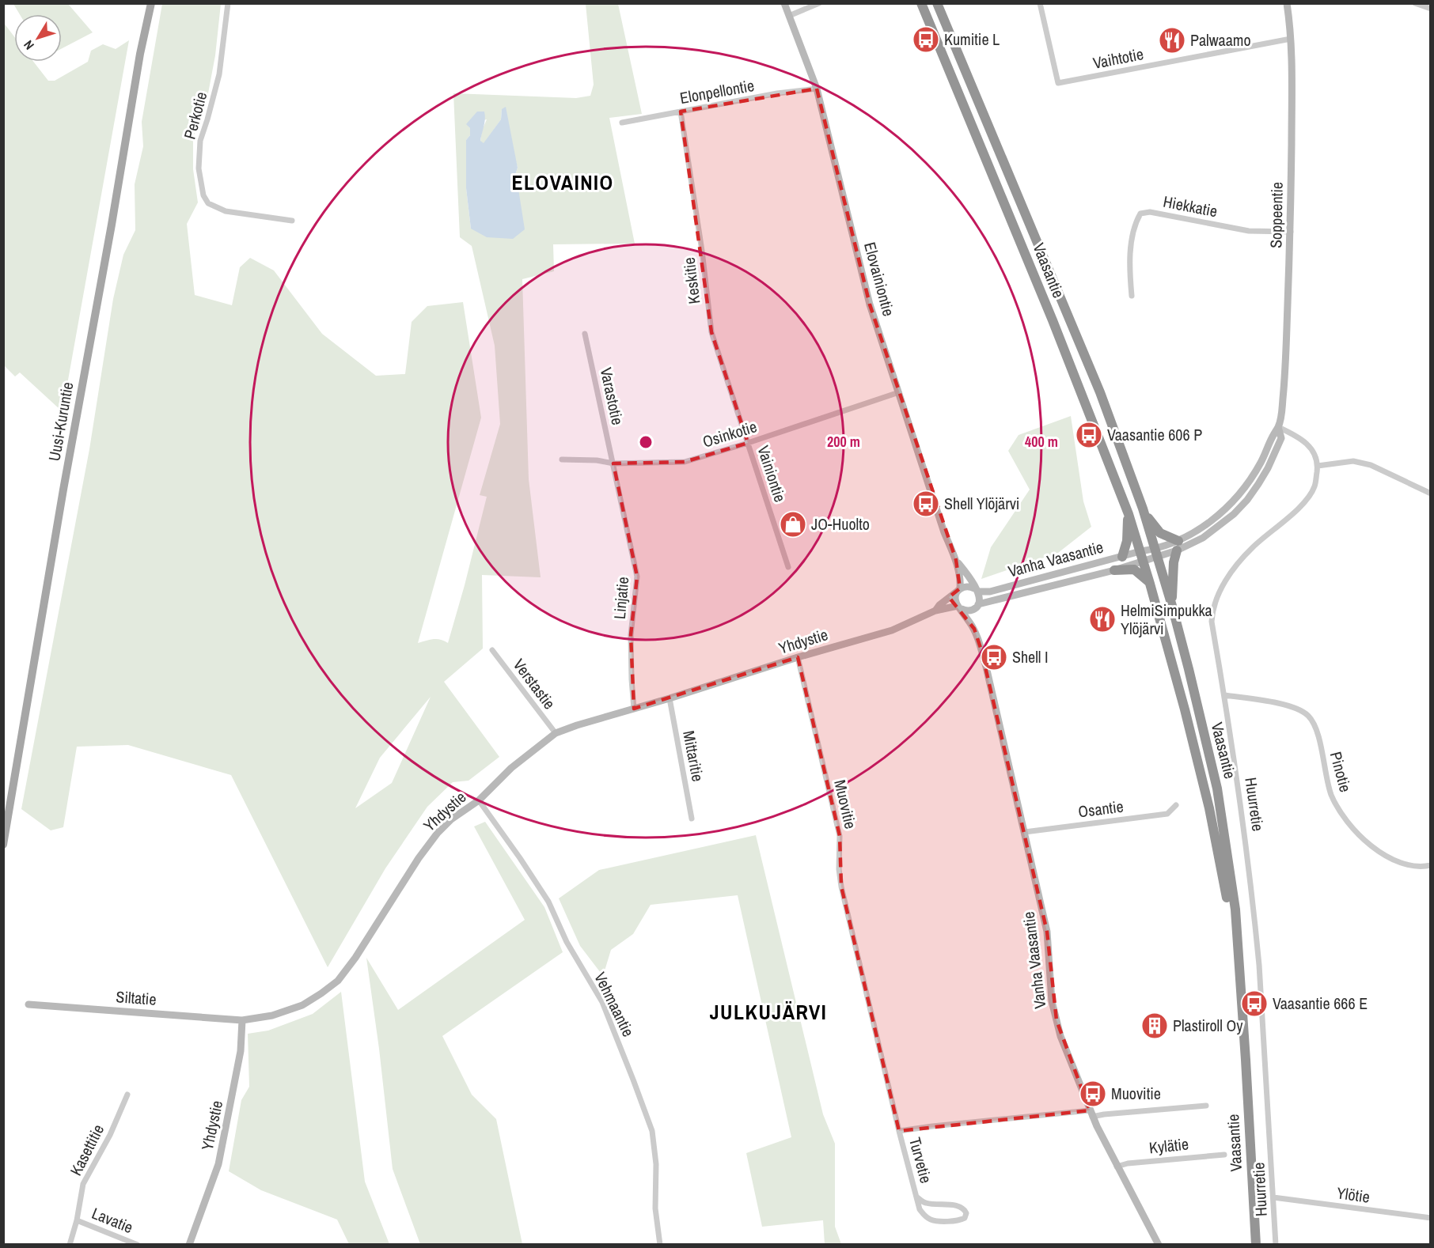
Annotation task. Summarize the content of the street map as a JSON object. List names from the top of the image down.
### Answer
{
  "streets": {
    "highway": ["Vaasantie"],
    "main road": [
      "Soppeentie",
      "Elovainiontie",
      "Uusi-Kuruntie",
      "Vanha Vaasantie",
      "Yhdystie",
      "Siltatie"
    ],
    "street": [
      "Vaihtotie",
      "Elonpellontie",
      "Perkotie",
      "Hiekkatie",
      "Keskitie",
      "Varastotie",
      "Osinkotie",
      "Vainiontie",
      "Linjatie",
      "Verstastie",
      "Mittaritie",
      "Pinotie",
      "Muovitie",
      "Huurretie",
      "Osantie",
      "Vehmaantie",
      "Kylätie",
      "Kasettitie",
      "Turvetie",
      "Ylötie",
      "Lavatie"
    ]
  },
  "crossings": [
    ["Vaihtotie", "Soppeentie"],
    ["Elonpellontie", "Elovainiontie"],
    ["Elonpellontie", "Keskitie"],
    ["Hiekkatie", "Soppeentie"],
    ["Soppeentie", "Vaasantie"],
    ["Soppeentie", "Vanha Vaasantie"],
    ["Vaasantie", "Vanha Vaasantie"],
    ["Elovainiontie", "Osinkotie"],
    ["Elovainiontie", "Vanha Vaasantie"],
    ["Elovainiontie", "Yhdystie"],
    ["Keskitie", "Osinkotie"],
    ["Keskitie", "Vainiontie"],
    ["Varastotie", "Osinkotie"],
    ["Varastotie", "Linjatie"],
    ["Osinkotie", "Vainiontie"],
    ["Osinkotie", "Linjatie"],
    ["Vanha Vaasantie", "Yhdystie"],
    ["Vanha Vaasantie", "Osantie"],
    ["Vanha Vaasantie", "Kylätie"],
    ["Linjatie", "Yhdystie"],
    ["Yhdystie", "Verstastie"],
    ["Yhdystie", "Mittaritie"],
    ["Yhdystie", "Muovitie"],
    ["Yhdystie", "Siltatie"],
    ["Yhdystie", "Vehmaantie"],
    ["Pinotie", "Huurretie"],
    ["Muovitie", "Turvetie"],
    ["Huurretie", "Ylötie"],
    ["Kasettitie", "Lavatie"]
  ],
  "districts": ["ELOVAINIO", "JULKUJÄRVI"],
  "places": {
    "bus stop": [
      "Kumitie L",
      "Vaasantie 606 P",
      "Shell Ylöjärvi",
      "Shell I",
      "Vaasantie 666 E",
      "Muovitie"
    ],
    "restaurant": ["Palwaamo", "HelmiSimpukka Ylöjärvi"],
    "shop": ["JO-Huolto"],
    "building": ["Plastiroll Oy"]
  },
  "north": "bottom left",
  "rings": ["200 m", "400 m"]
}
